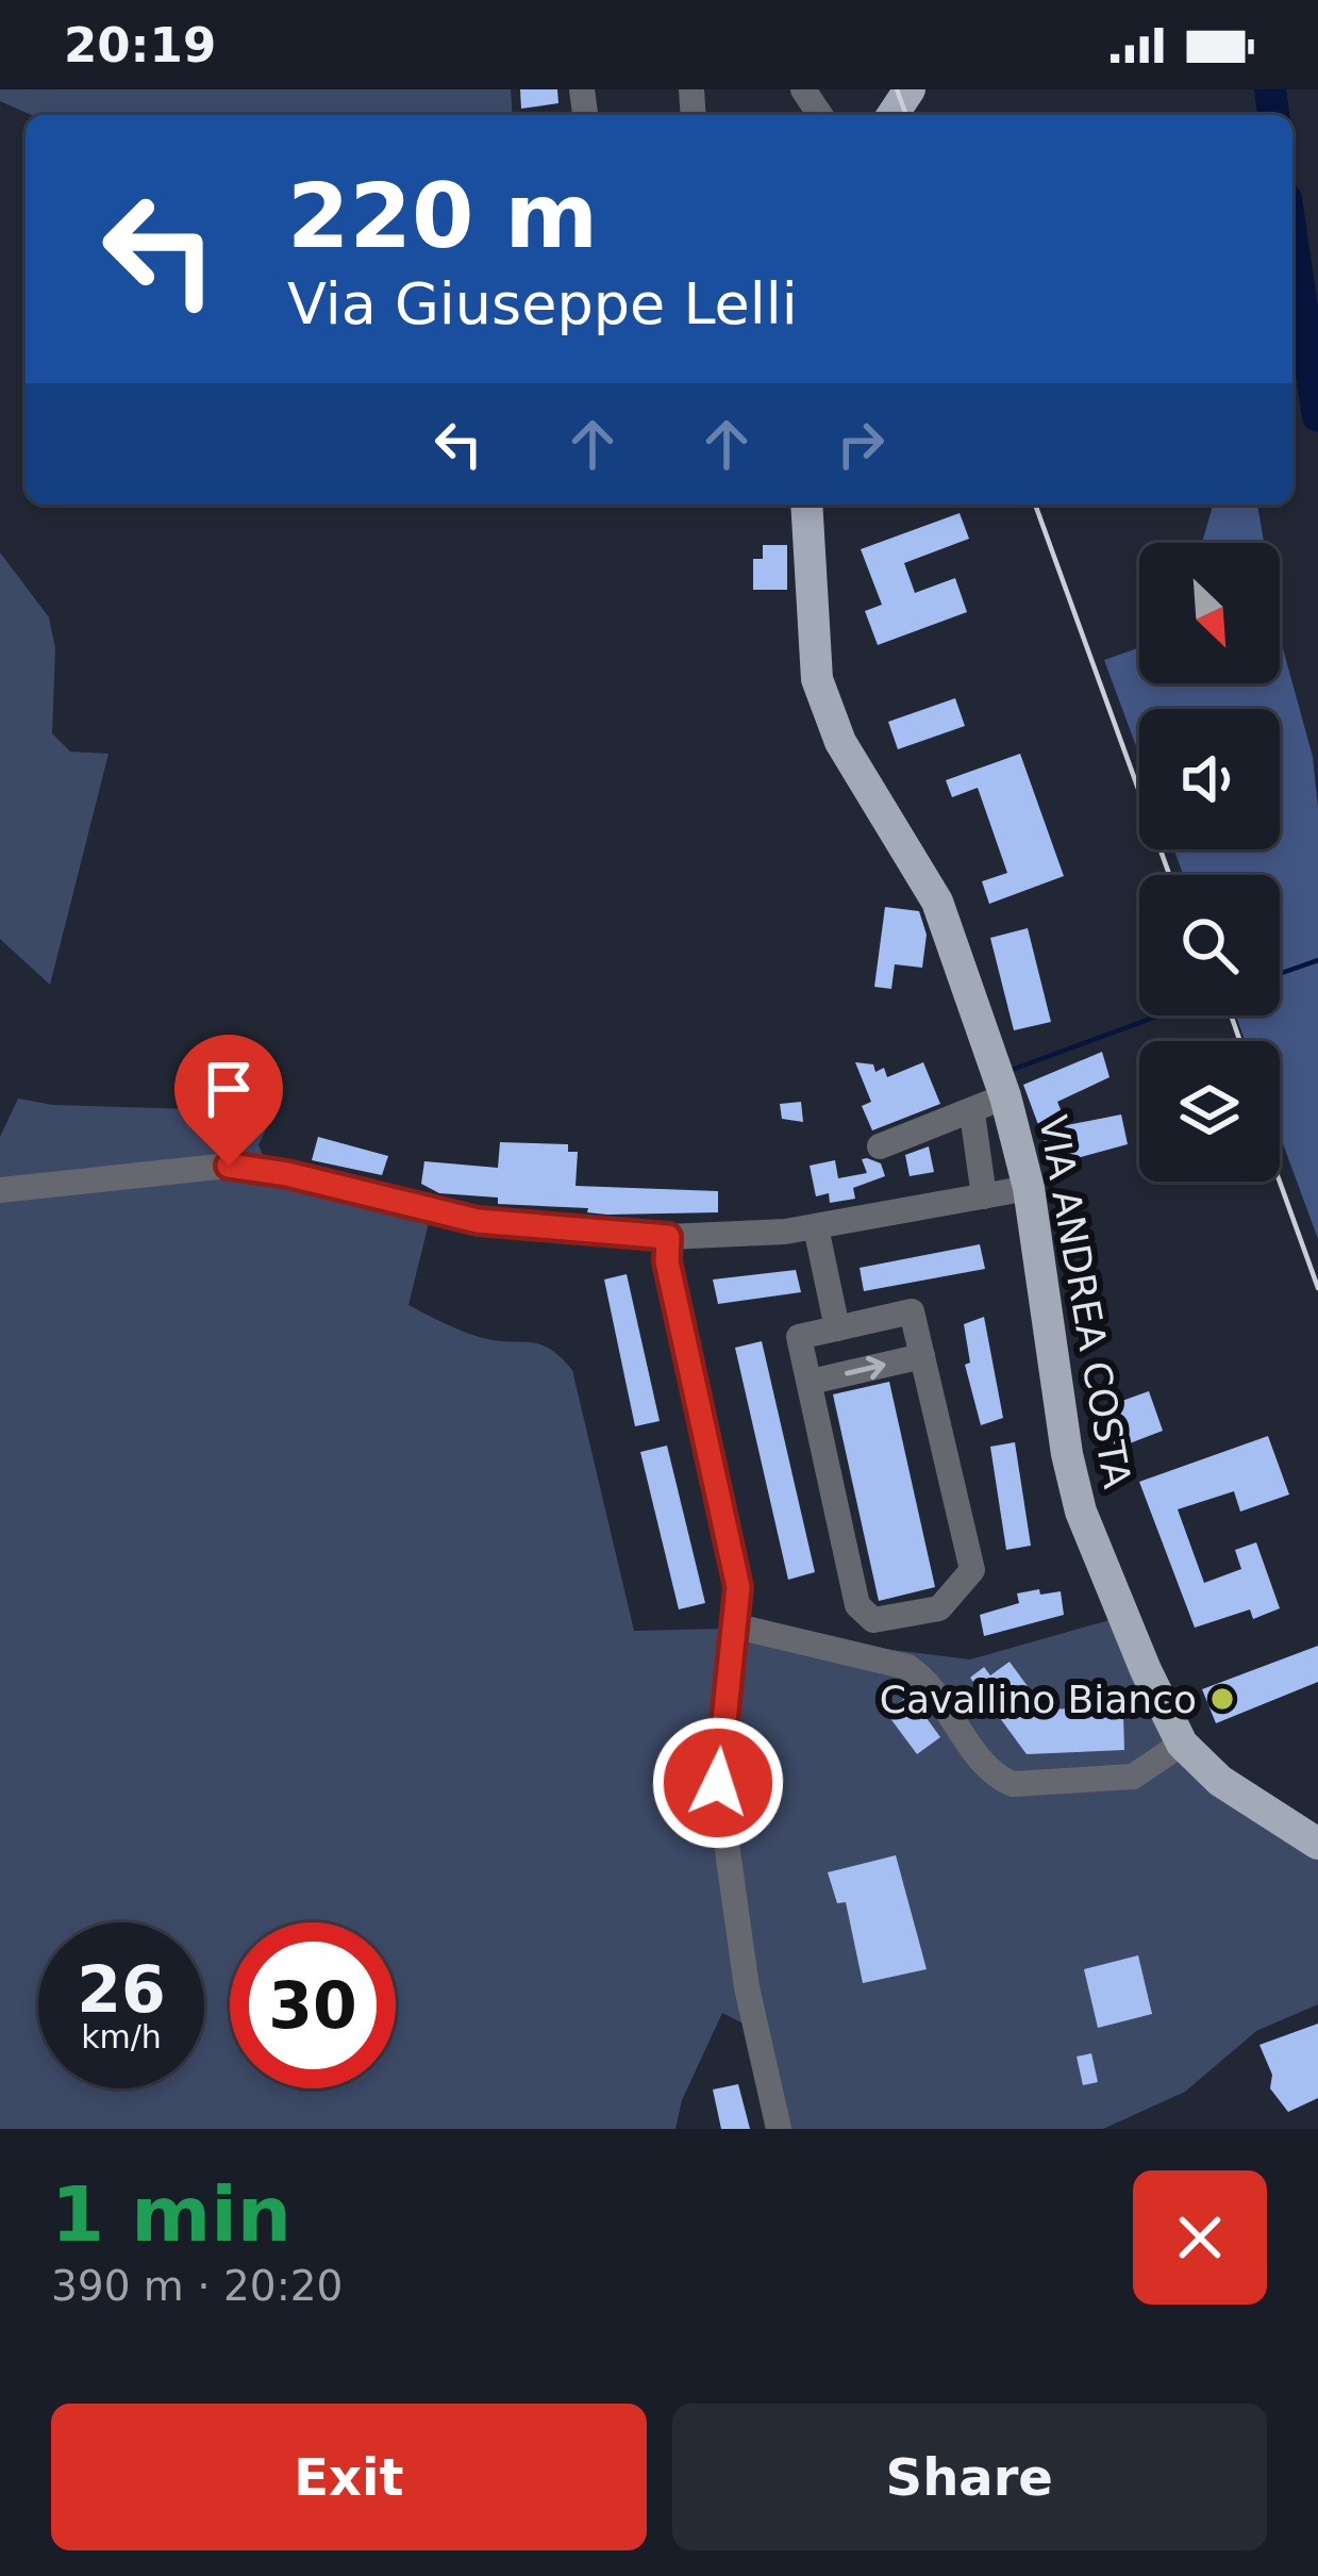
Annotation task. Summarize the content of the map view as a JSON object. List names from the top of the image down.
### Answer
{
  "streets": {
    "main road": ["VIA ANDREA COSTA"]
  },
  "places": ["Cavallino Bianco"],
  "north": "bottom right",
  "page": {
    "status": "20:19",
    "turn": ["220 m", "Via Giuseppe Lelli"],
    "speed": "26 km/h",
    "limit": "30",
    "heading": ["1 min", "390 m · 20:20"],
    "buttons": ["Exit", "Share"]
  }
}
